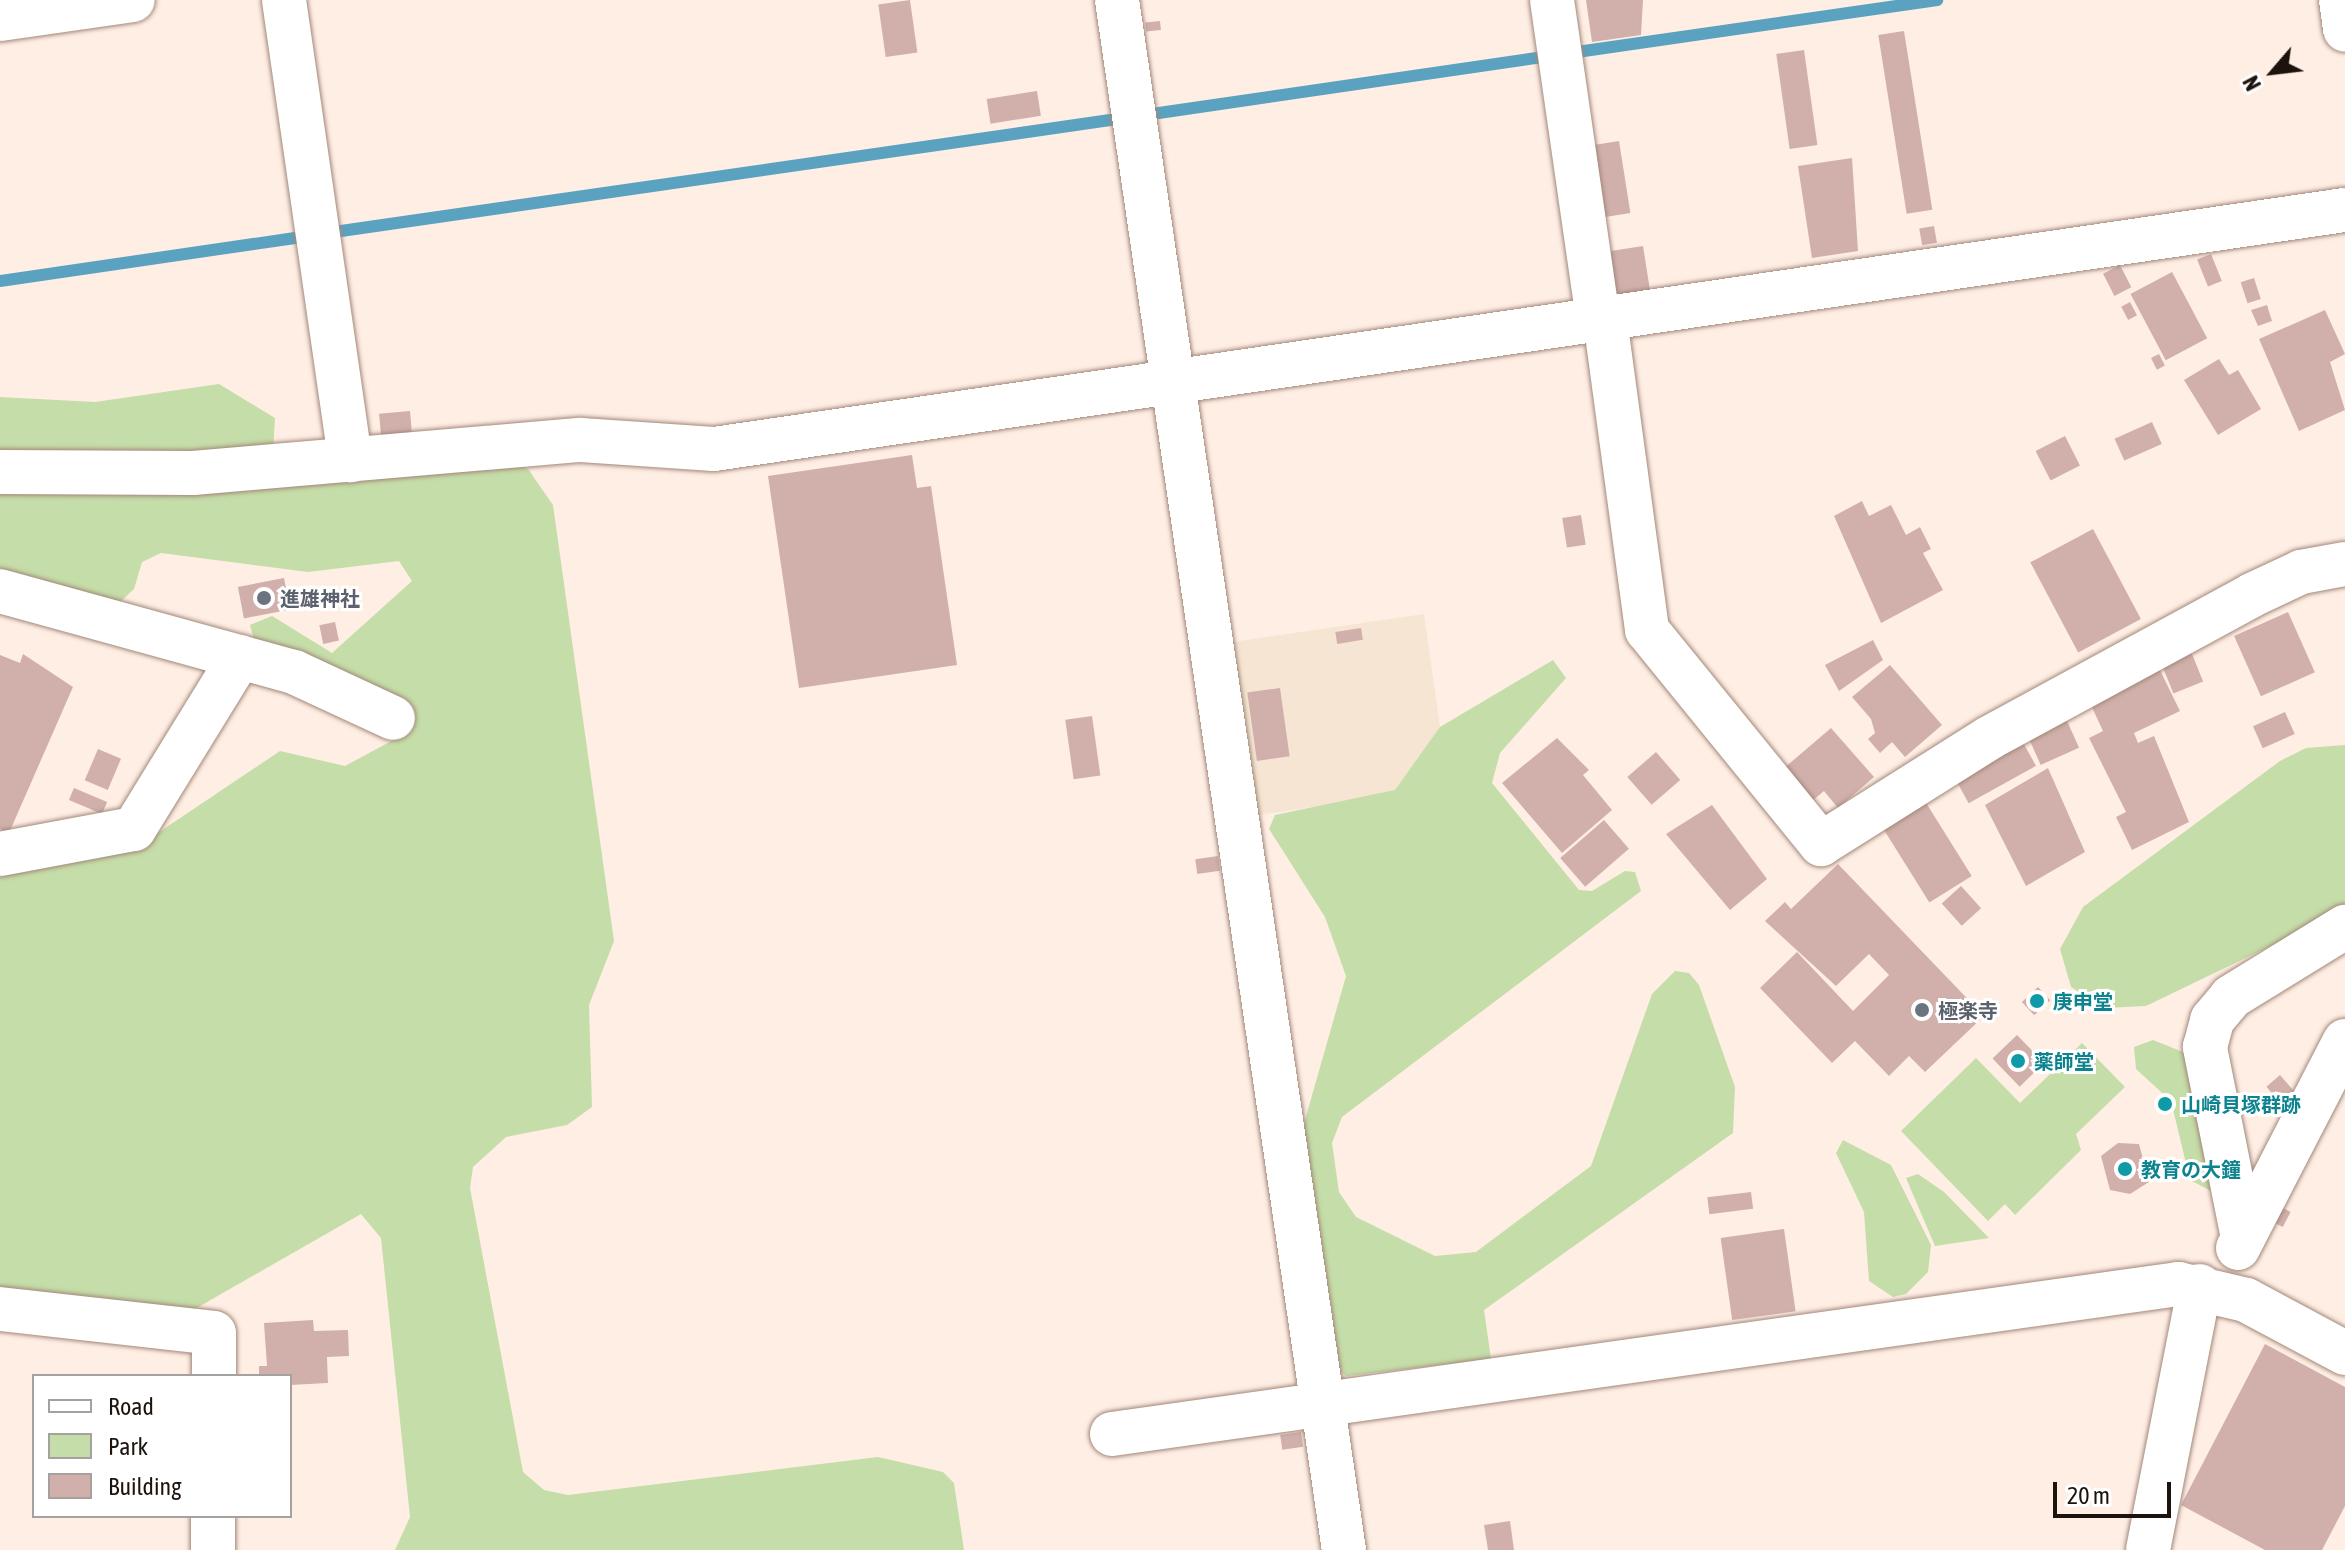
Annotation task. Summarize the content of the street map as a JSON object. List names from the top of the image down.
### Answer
{
  "places": [
    "進雄神社",
    "庚申堂",
    "極楽寺",
    "薬師堂",
    "山崎貝塚群跡",
    "教育の大鐘"
  ],
  "legend": ["Road", "Park", "Building"],
  "scale_bar": "20 m",
  "north": "bottom left"
}
